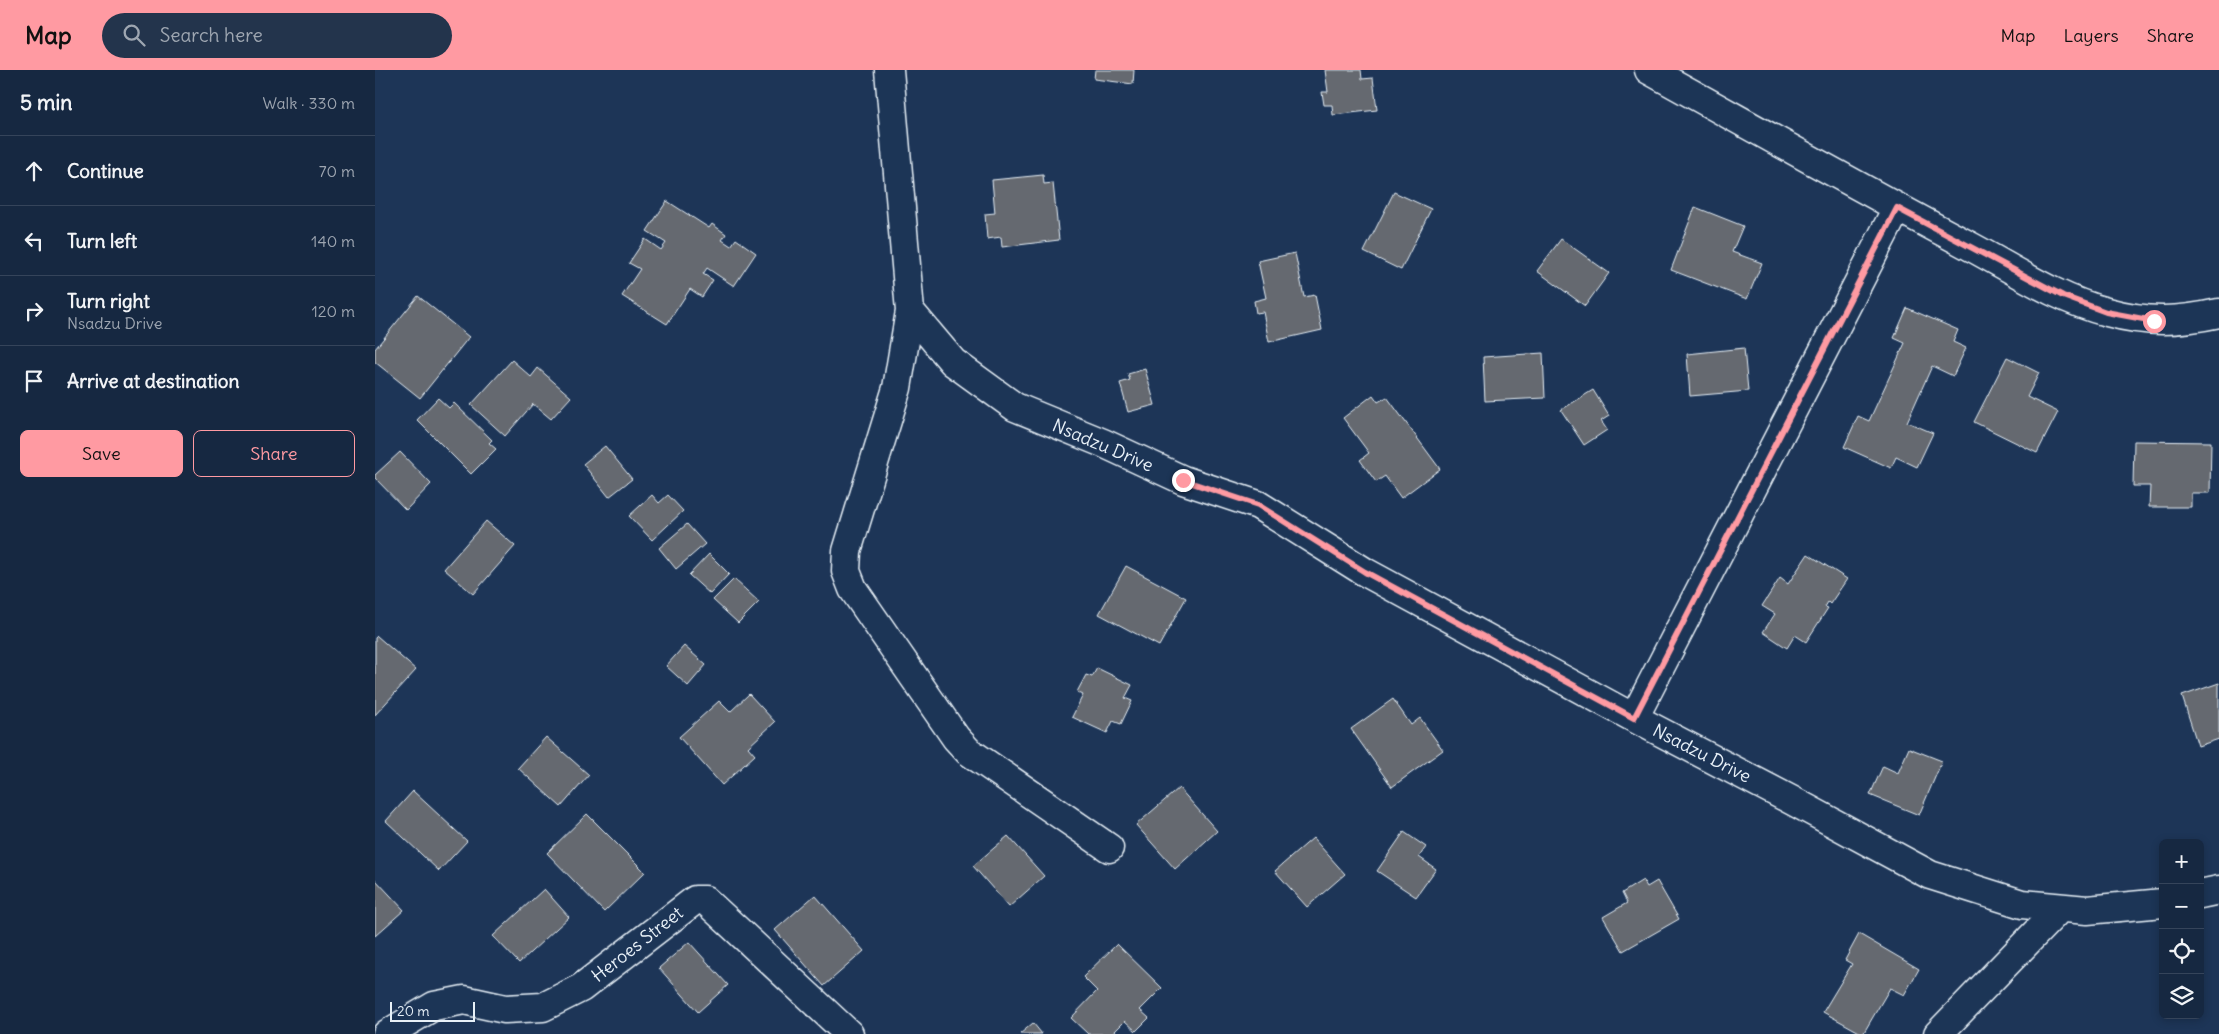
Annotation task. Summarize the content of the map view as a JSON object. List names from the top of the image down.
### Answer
{
  "streets": {
    "street": ["Nsadzu Drive", "Heroes Street"]
  },
  "scale_bar": "20 m",
  "page": {
    "header": "Map",
    "search": "Search here",
    "nav": ["Map", "Layers", "Share"],
    "heading": ["5 min", "Walk · 330 m"],
    "list": [
      ["Continue", "70 m"],
      ["Turn left", "140 m"],
      ["Turn right", "Nsadzu Drive", "120 m"],
      "Arrive at destination"
    ],
    "buttons": ["Save", "Share"],
    "map_buttons": ["+", "−"],
    "scale": "20 m"
  }
}
